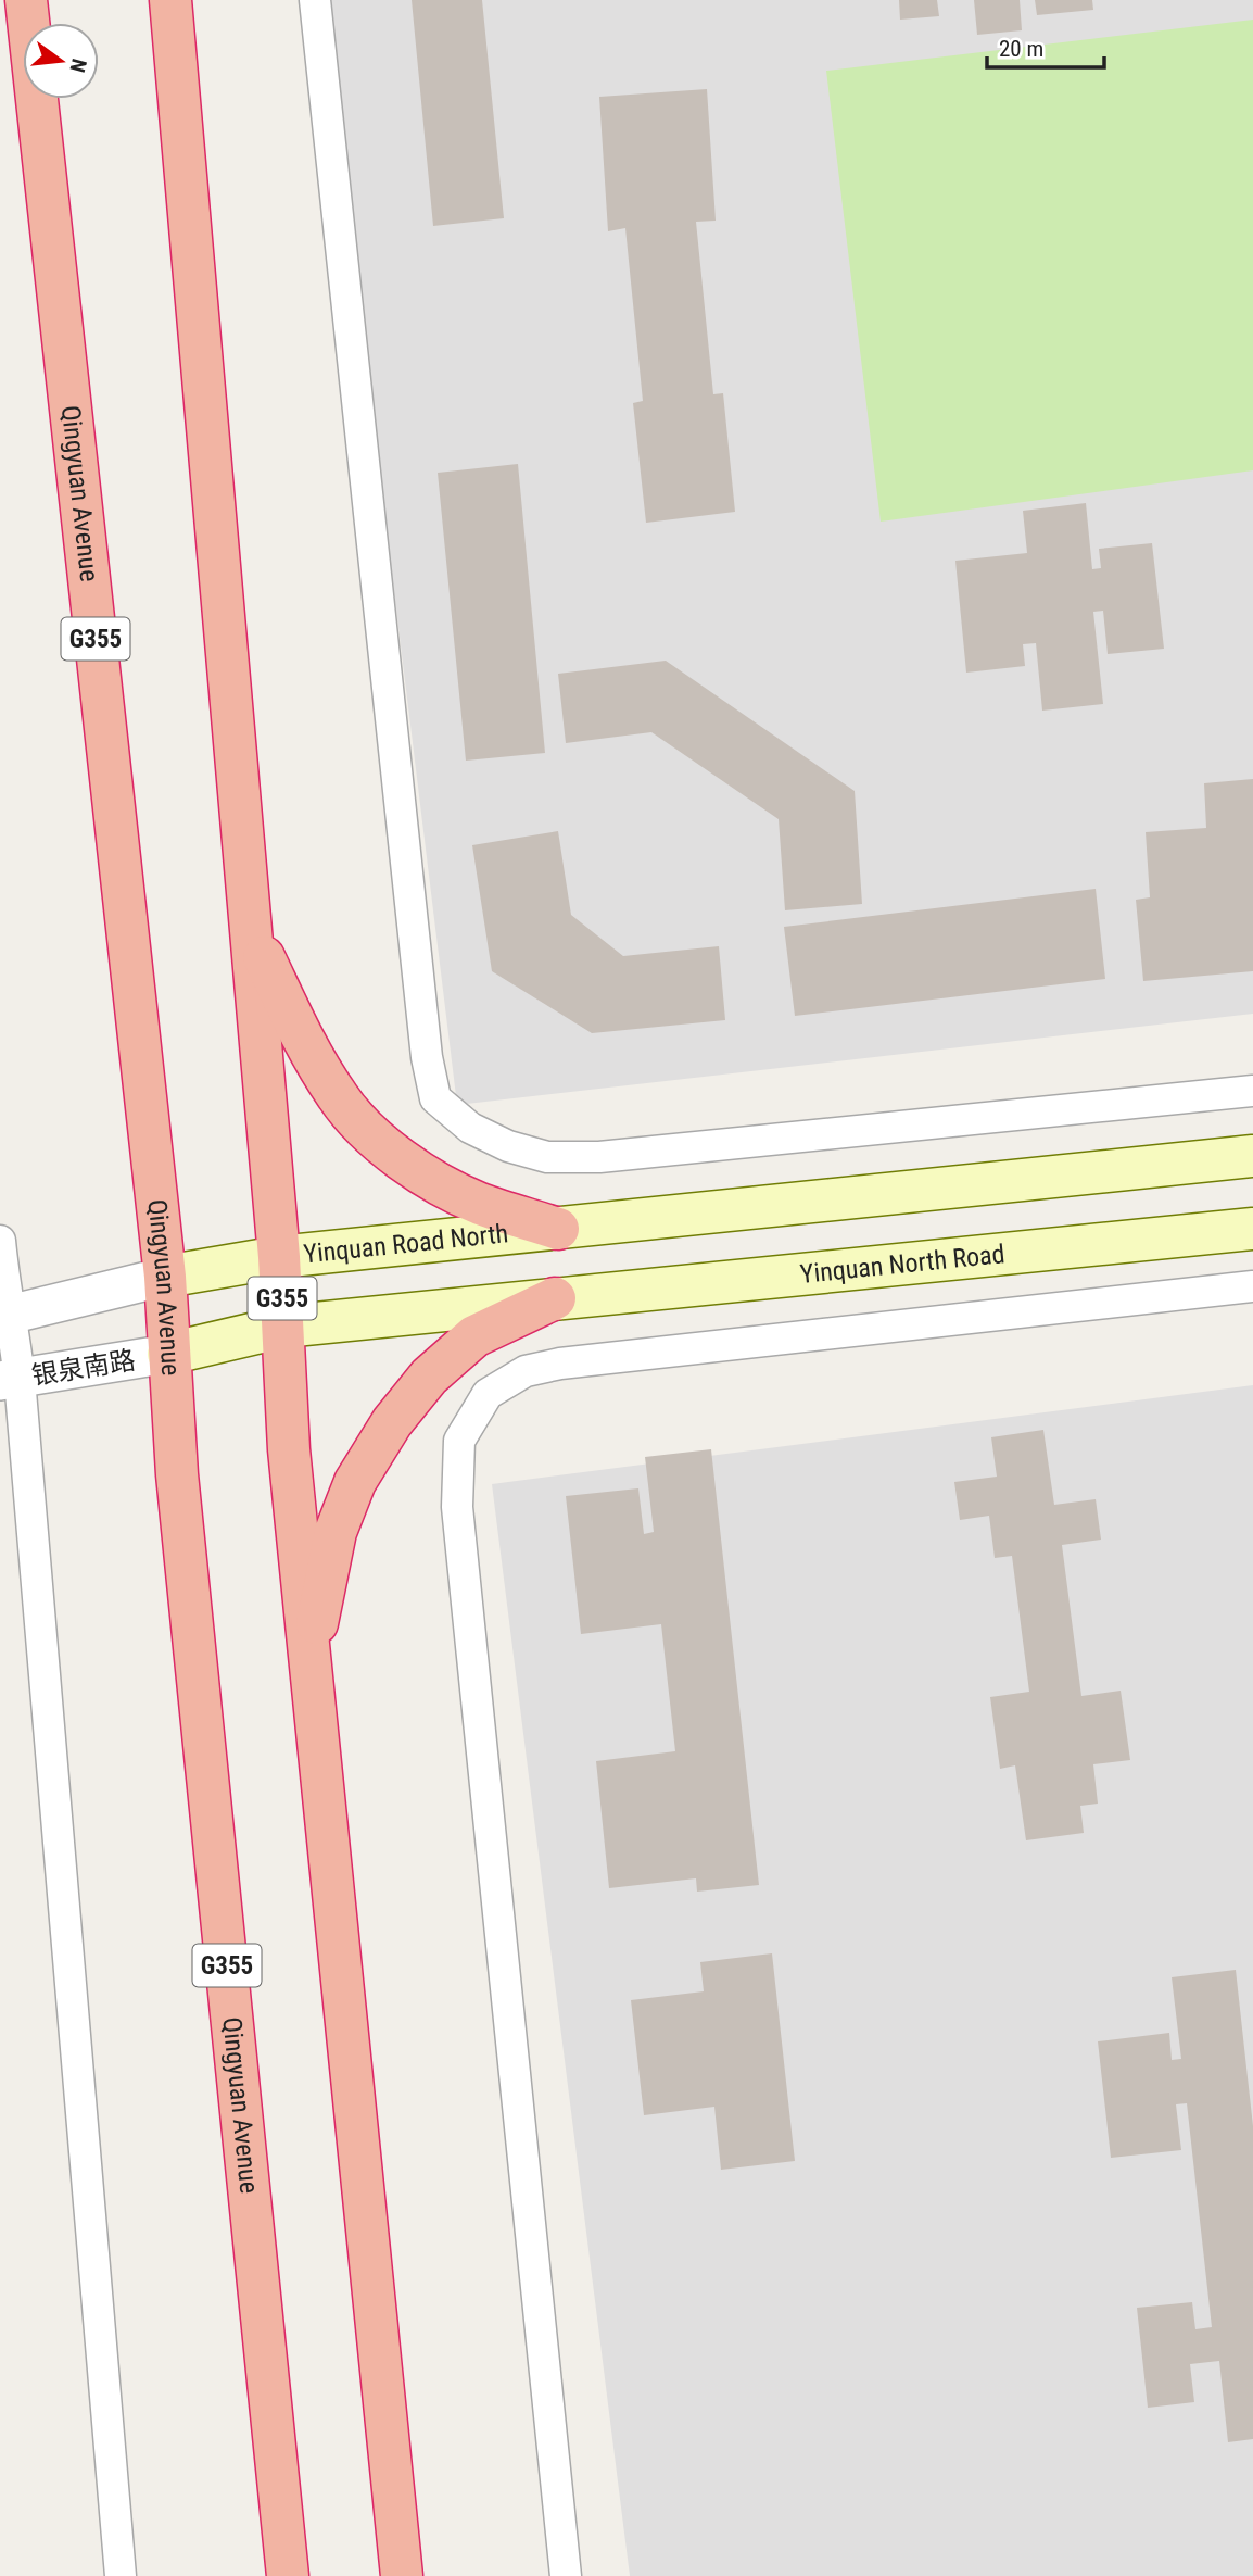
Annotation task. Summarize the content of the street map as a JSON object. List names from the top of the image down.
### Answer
{
  "streets": {
    "highway": ["Qingyuan Avenue", "G355"],
    "main road": ["Yinquan Road North", "Yinquan North Road"],
    "street": ["银泉南路"]
  },
  "crossings": [
    ["Qingyuan Avenue", "Yinquan Road North"],
    ["Qingyuan Avenue", "银泉南路"],
    ["G355", "Yinquan Road North"]
  ],
  "scale_bar": "20 m",
  "north": "right"
}
